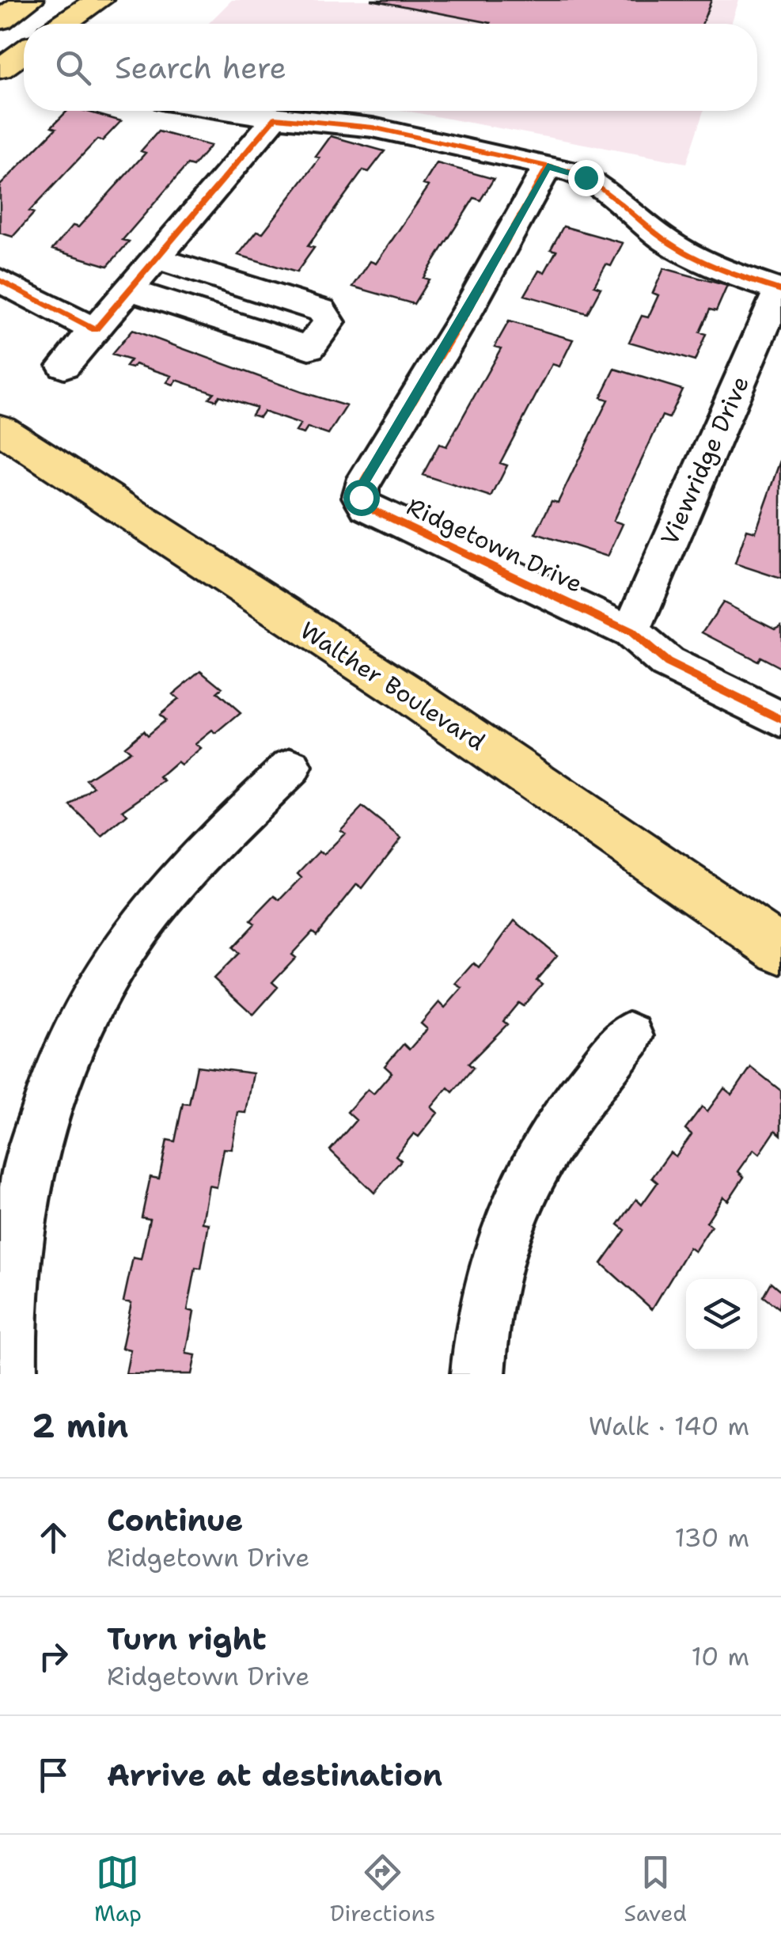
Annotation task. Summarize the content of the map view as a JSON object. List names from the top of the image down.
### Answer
{
  "streets": {
    "main road": ["Walther Boulevard"],
    "street": ["Viewridge Drive", "Ridgetown Drive"]
  },
  "crossings": [
    ["Viewridge Drive", "Ridgetown Drive"]
  ],
  "page": {
    "search": "Search here",
    "heading": ["2 min", "Walk · 140 m"],
    "list": [
      ["Continue", "Ridgetown Drive", "130 m"],
      ["Turn right", "Ridgetown Drive", "10 m"],
      "Arrive at destination"
    ],
    "nav": ["Map", "Directions", "Saved"]
  }
}
